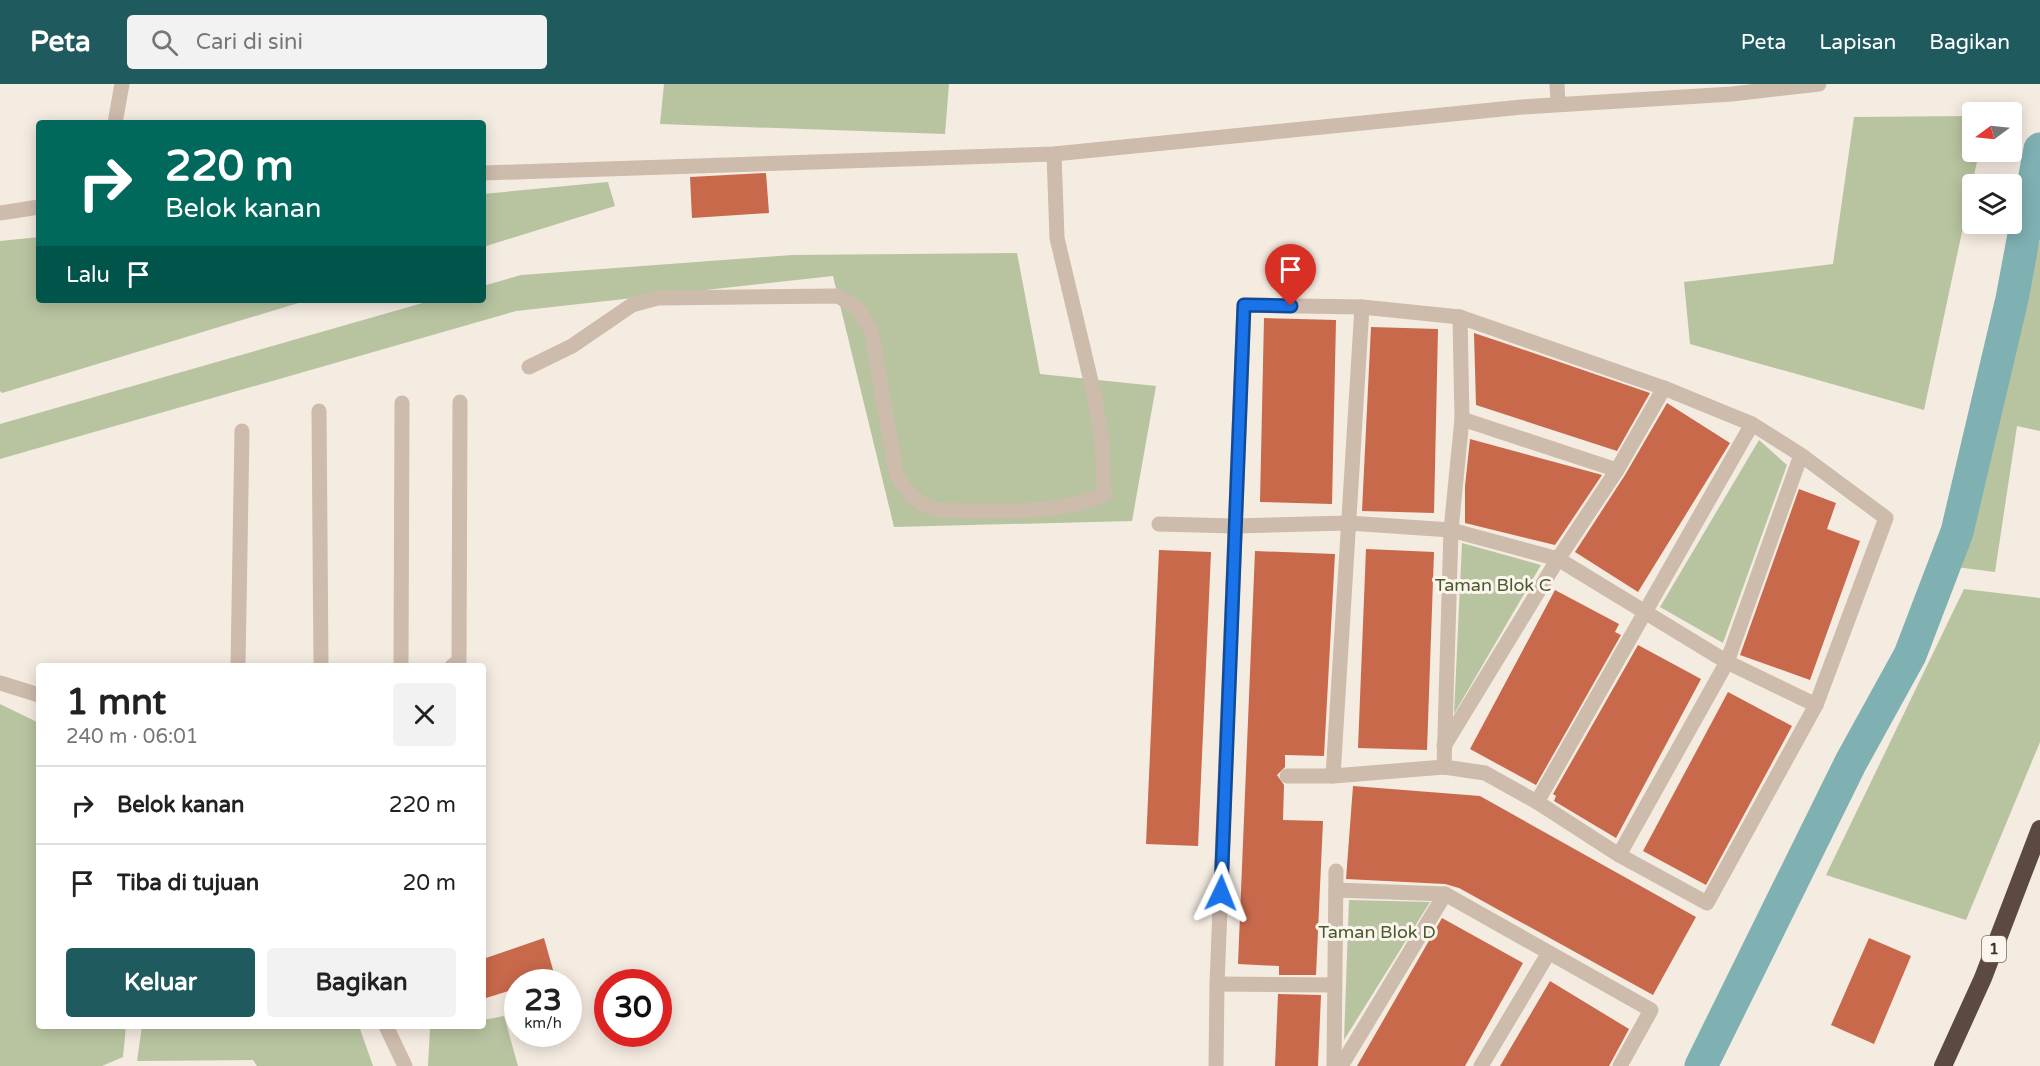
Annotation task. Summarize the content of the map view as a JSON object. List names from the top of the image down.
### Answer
{
  "streets": {
    "highway": ["1"]
  },
  "parks": ["Taman Blok C", "Taman Blok D"],
  "north": "left",
  "page": {
    "header": "Peta",
    "search": "Cari di sini",
    "nav": ["Peta", "Lapisan", "Bagikan"],
    "turn": ["220 m", "Belok kanan"],
    "then": "Lalu",
    "heading": ["1 mnt", "240 m · 06:01"],
    "list": [
      {
        "name": "Belok kanan",
        "value": "220 m"
      },
      {
        "name": "Tiba di tujuan",
        "value": "20 m"
      }
    ],
    "buttons": ["Keluar", "Bagikan"],
    "speed": "23 km/h",
    "limit": "30"
  }
}
